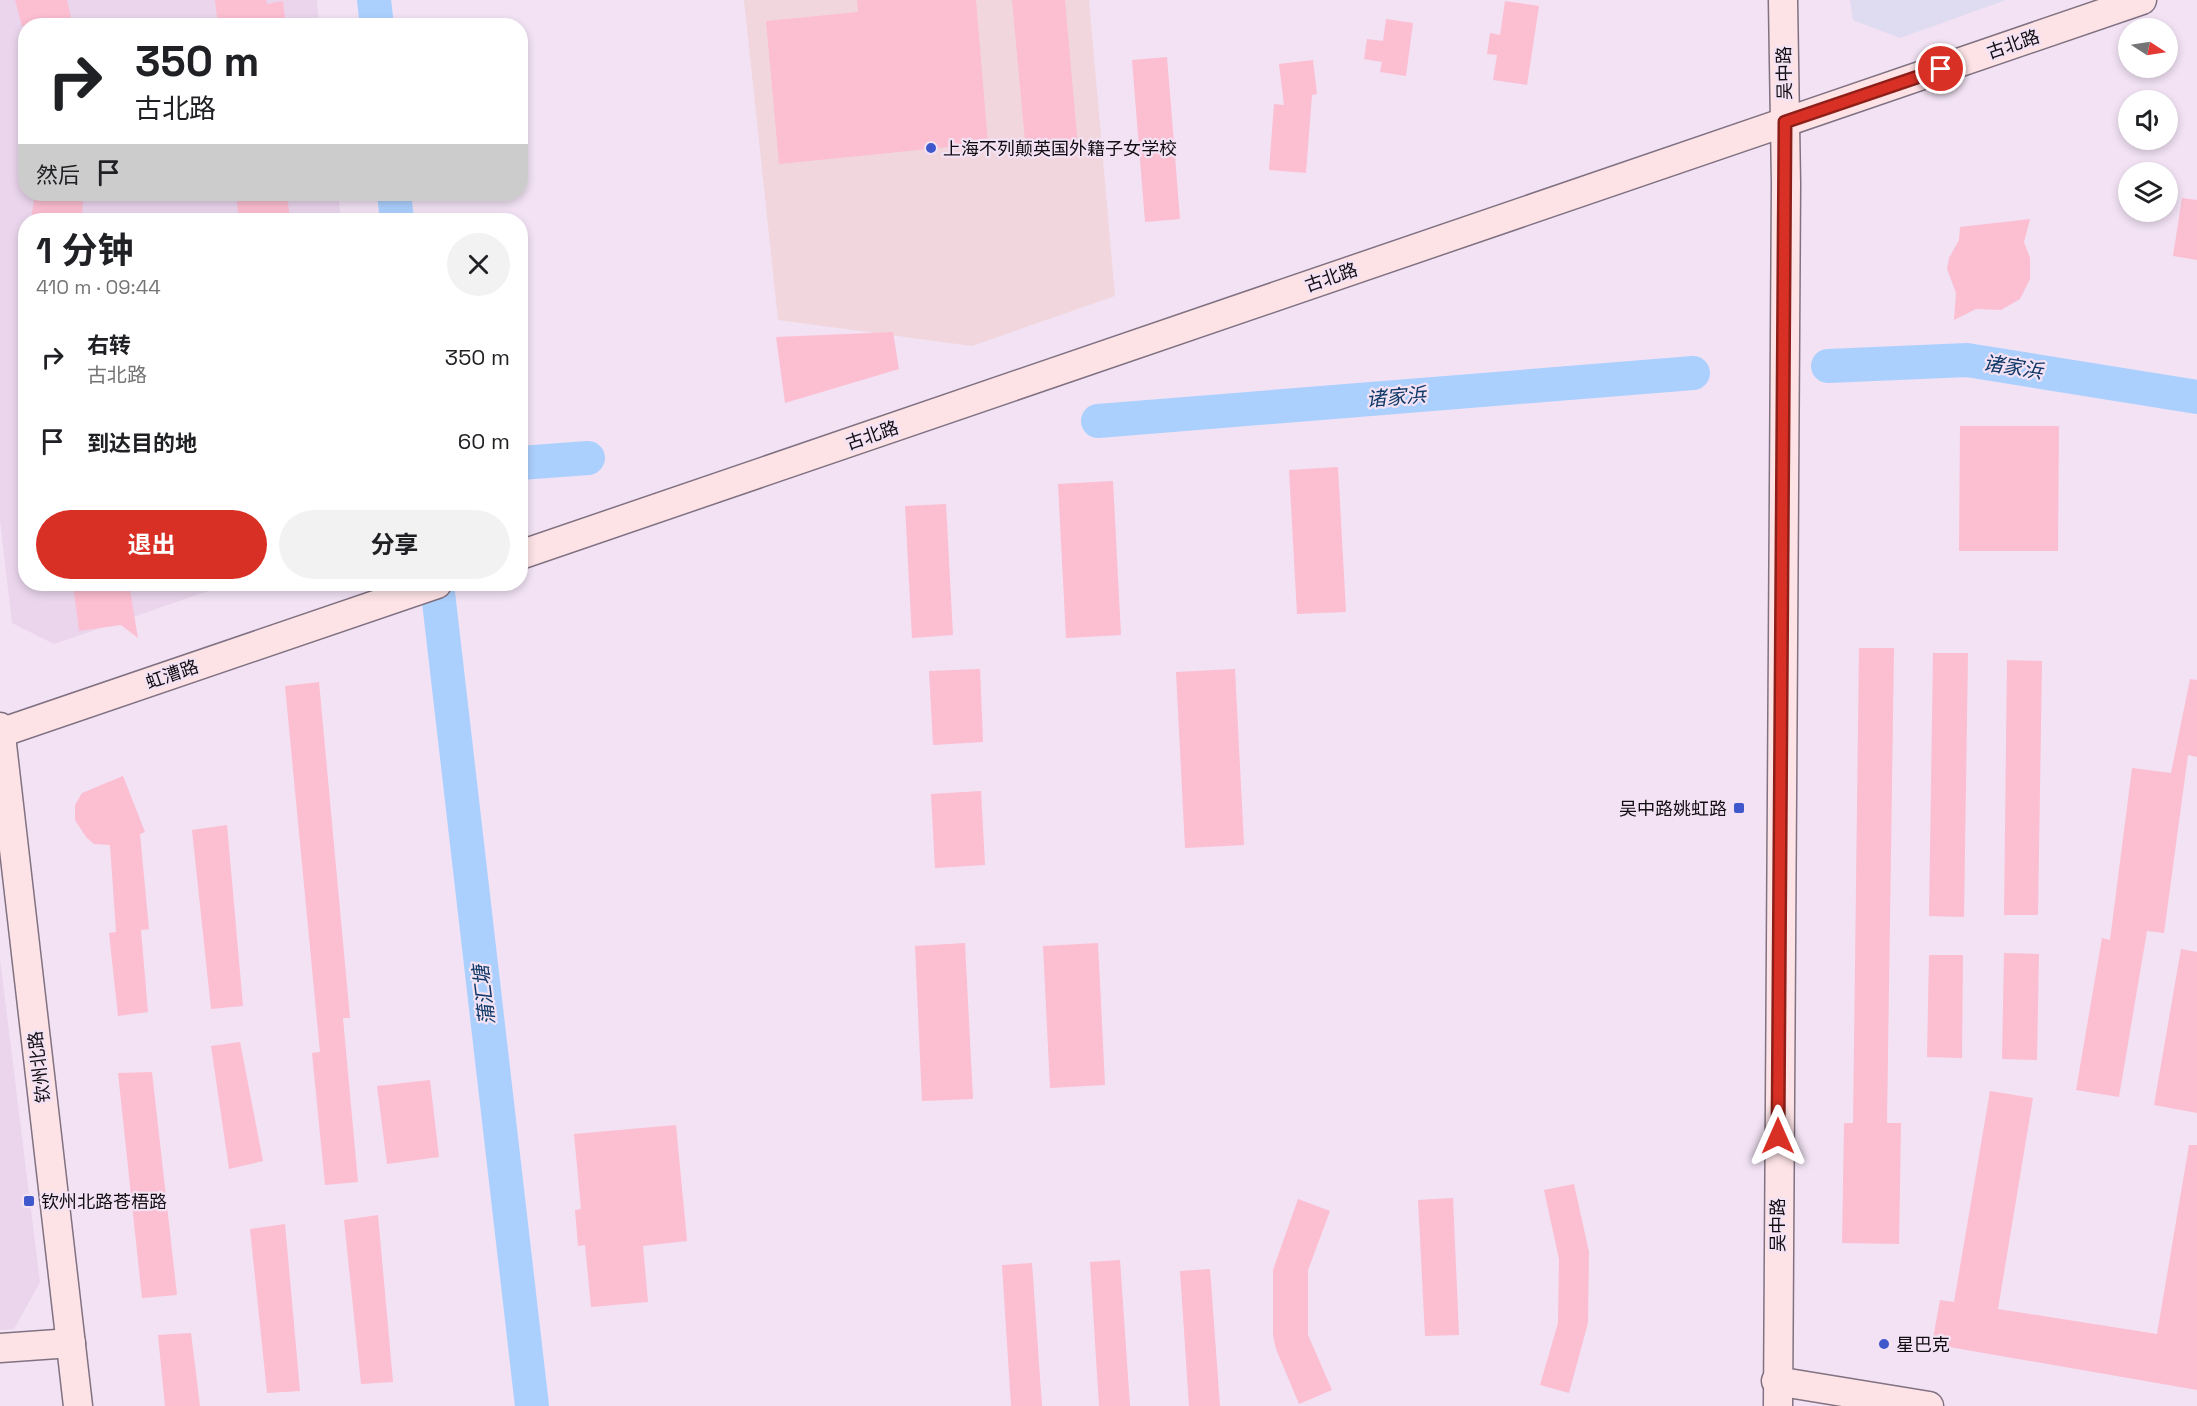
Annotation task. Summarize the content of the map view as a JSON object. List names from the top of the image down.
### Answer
{
  "streets": {
    "main road": [
      "古北路",
      "吴中路",
      "虹漕路",
      "钦州北路"
    ]
  },
  "crossings": [
    ["古北路", "吴中路"],
    ["虹漕路", "钦州北路"]
  ],
  "water": ["诸家浜", "蒲汇塘"],
  "places": {
    "other": ["上海不列颠英国外籍子女学校", "星巴克"],
    "transit": ["吴中路姚虹路", "钦州北路苍梧路"]
  },
  "north": "right",
  "page": {
    "turn": ["350 m", "古北路"],
    "then": "然后",
    "heading": ["1 分钟", "410 m · 09:44"],
    "list": [
      {
        "name": "右转",
        "note": "古北路",
        "value": "350 m"
      },
      {
        "name": "到达目的地",
        "value": "60 m"
      }
    ],
    "buttons": ["退出", "分享"]
  }
}
